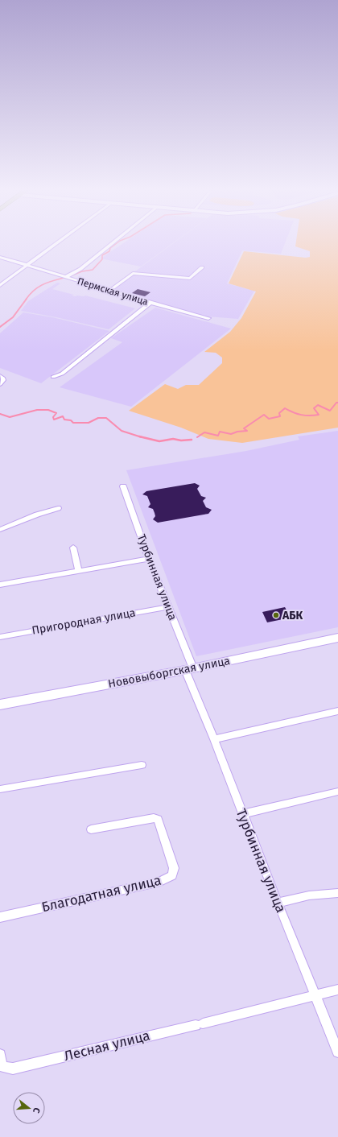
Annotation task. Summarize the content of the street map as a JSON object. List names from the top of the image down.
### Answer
{
  "streets": {
    "street": [
      "Пермская улица",
      "Турбинная улица",
      "Пригородная улица",
      "Нововыборгская улица",
      "Благодатная улица",
      "Лесная улица"
    ]
  },
  "crossings": [
    ["Турбинная улица", "Пригородная улица"],
    ["Турбинная улица", "Нововыборгская улица"],
    ["Турбинная улица", "Лесная улица"]
  ],
  "places": ["АБК"],
  "north": "right"
}
